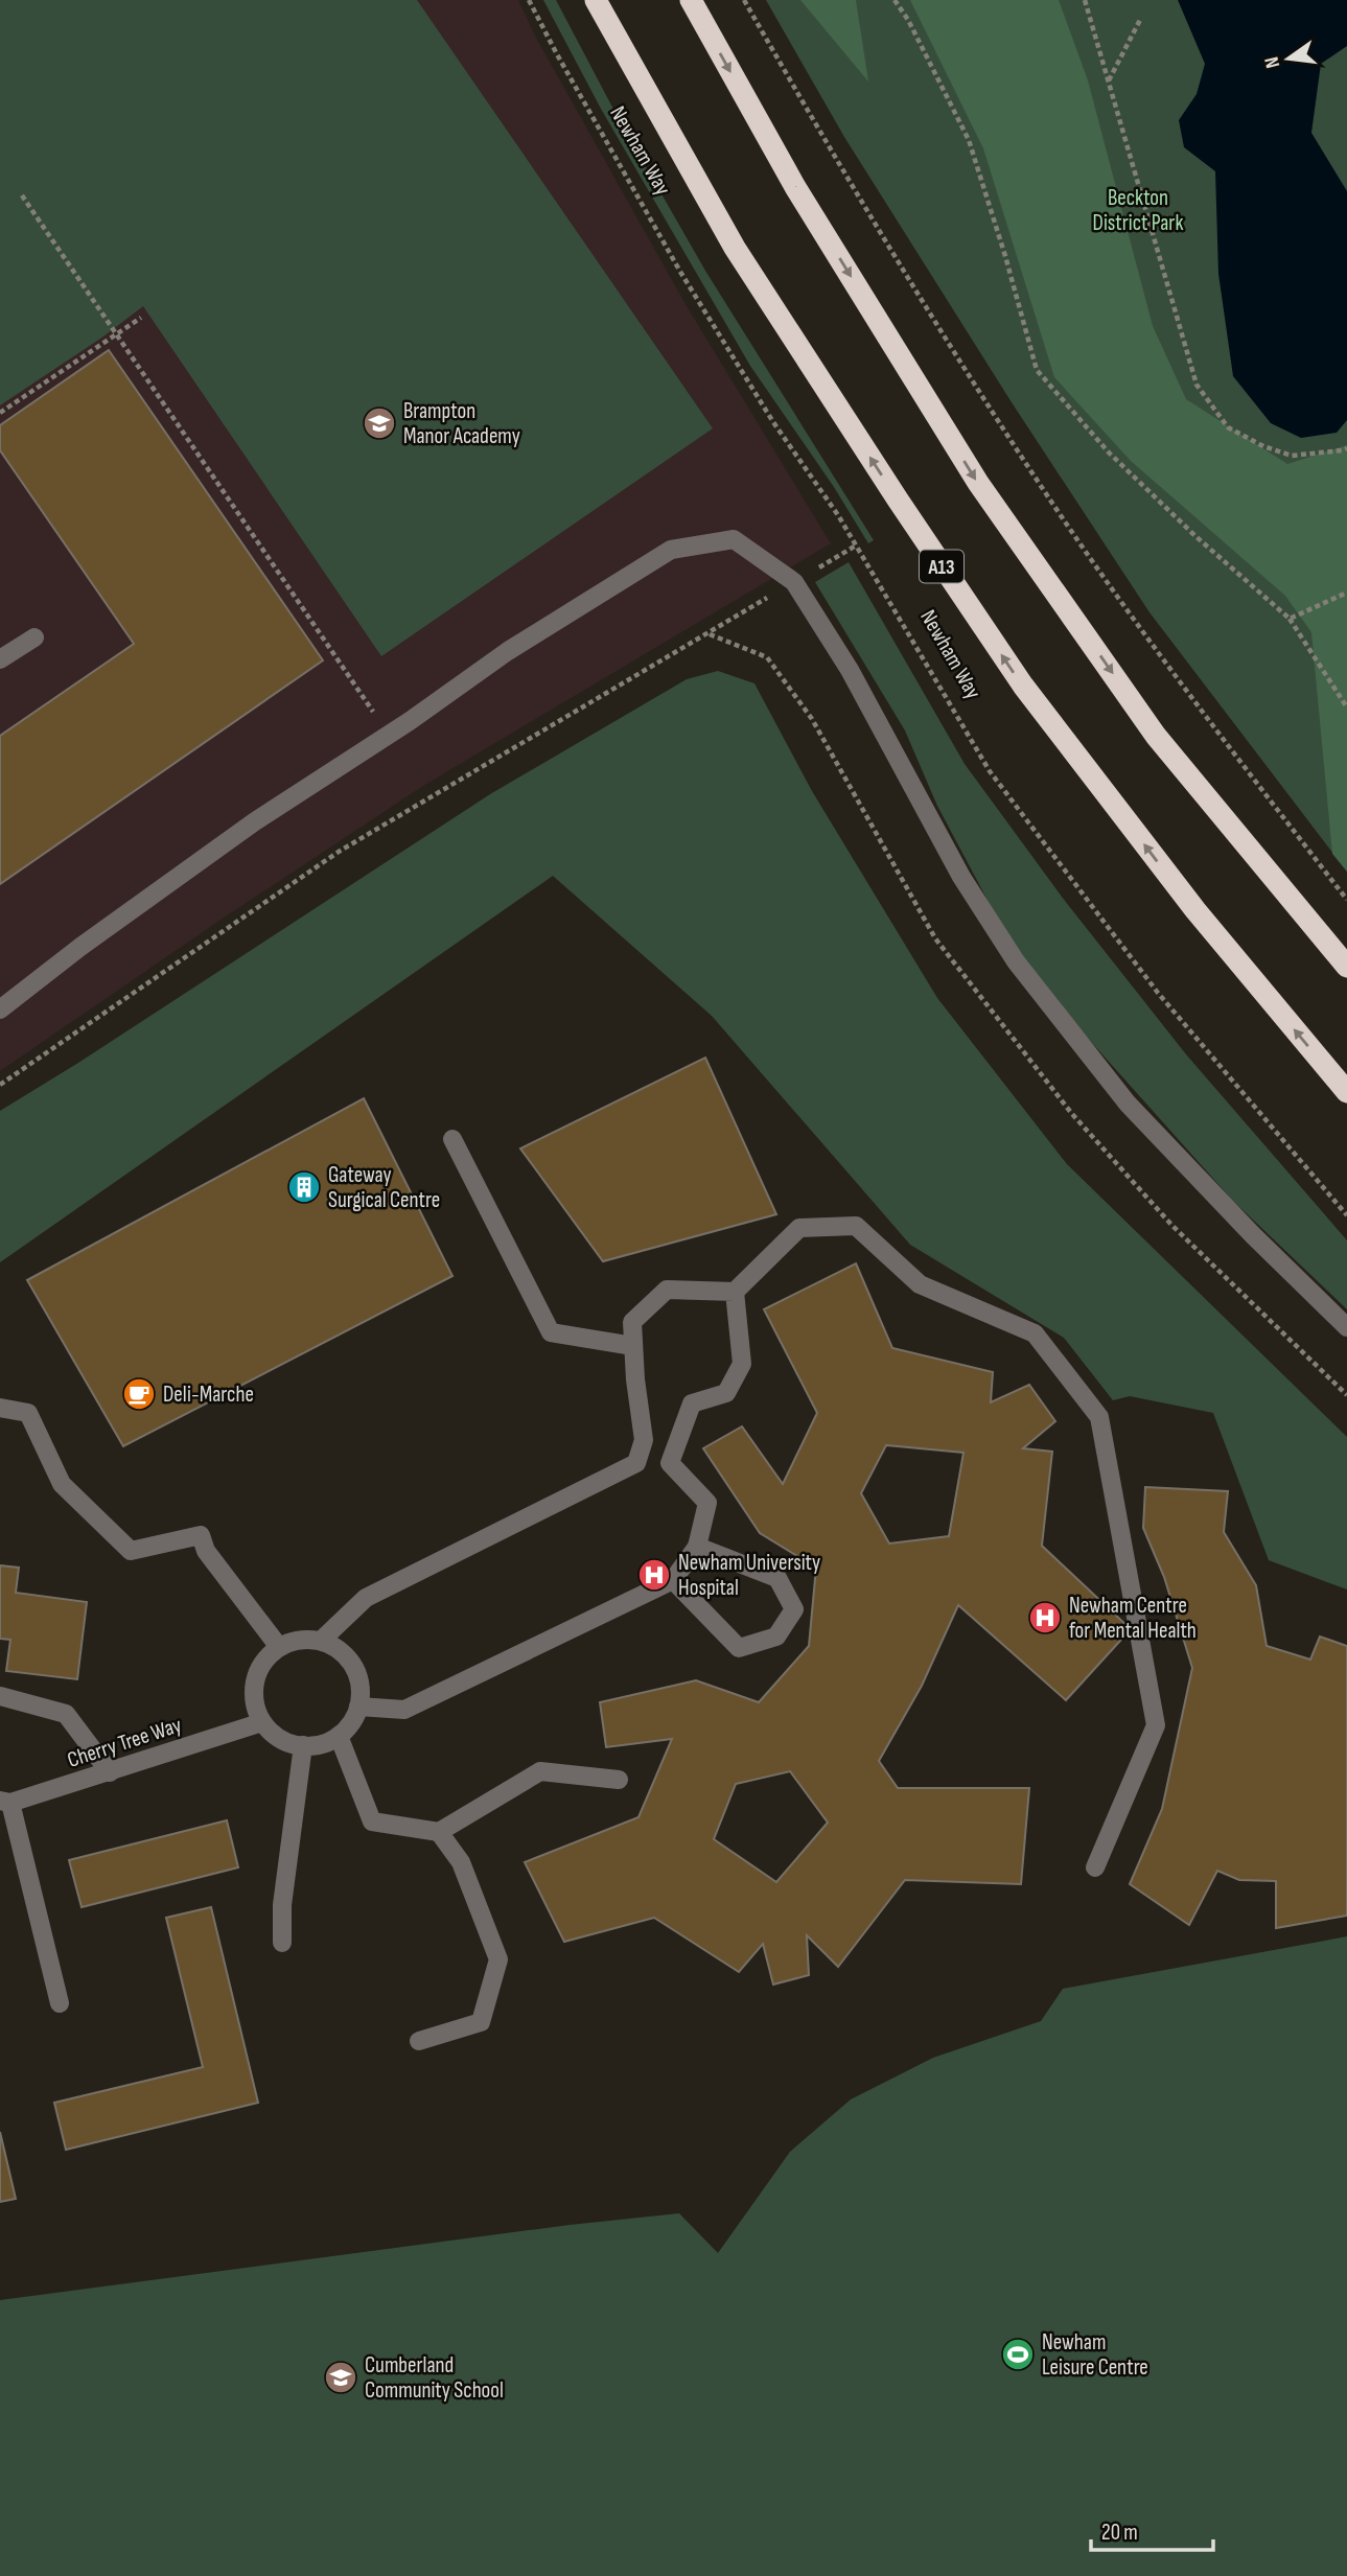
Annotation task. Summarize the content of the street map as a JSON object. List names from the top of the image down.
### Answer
{
  "streets": {
    "highway": ["Newham Way", "A13"],
    "lane": ["Cherry Tree Way"]
  },
  "parks": ["Beckton District Park"],
  "places": {
    "school or university": ["Brampton Manor Academy", "Cumberland Community School"],
    "building": ["Gateway Surgical Centre"],
    "cafe": ["Deli-Marche"],
    "hospital": ["Newham University Hospital", "Newham Centre for Mental Health"],
    "sports": ["Newham Leisure Centre"]
  },
  "scale_bar": "20 m",
  "north": "left"
}
